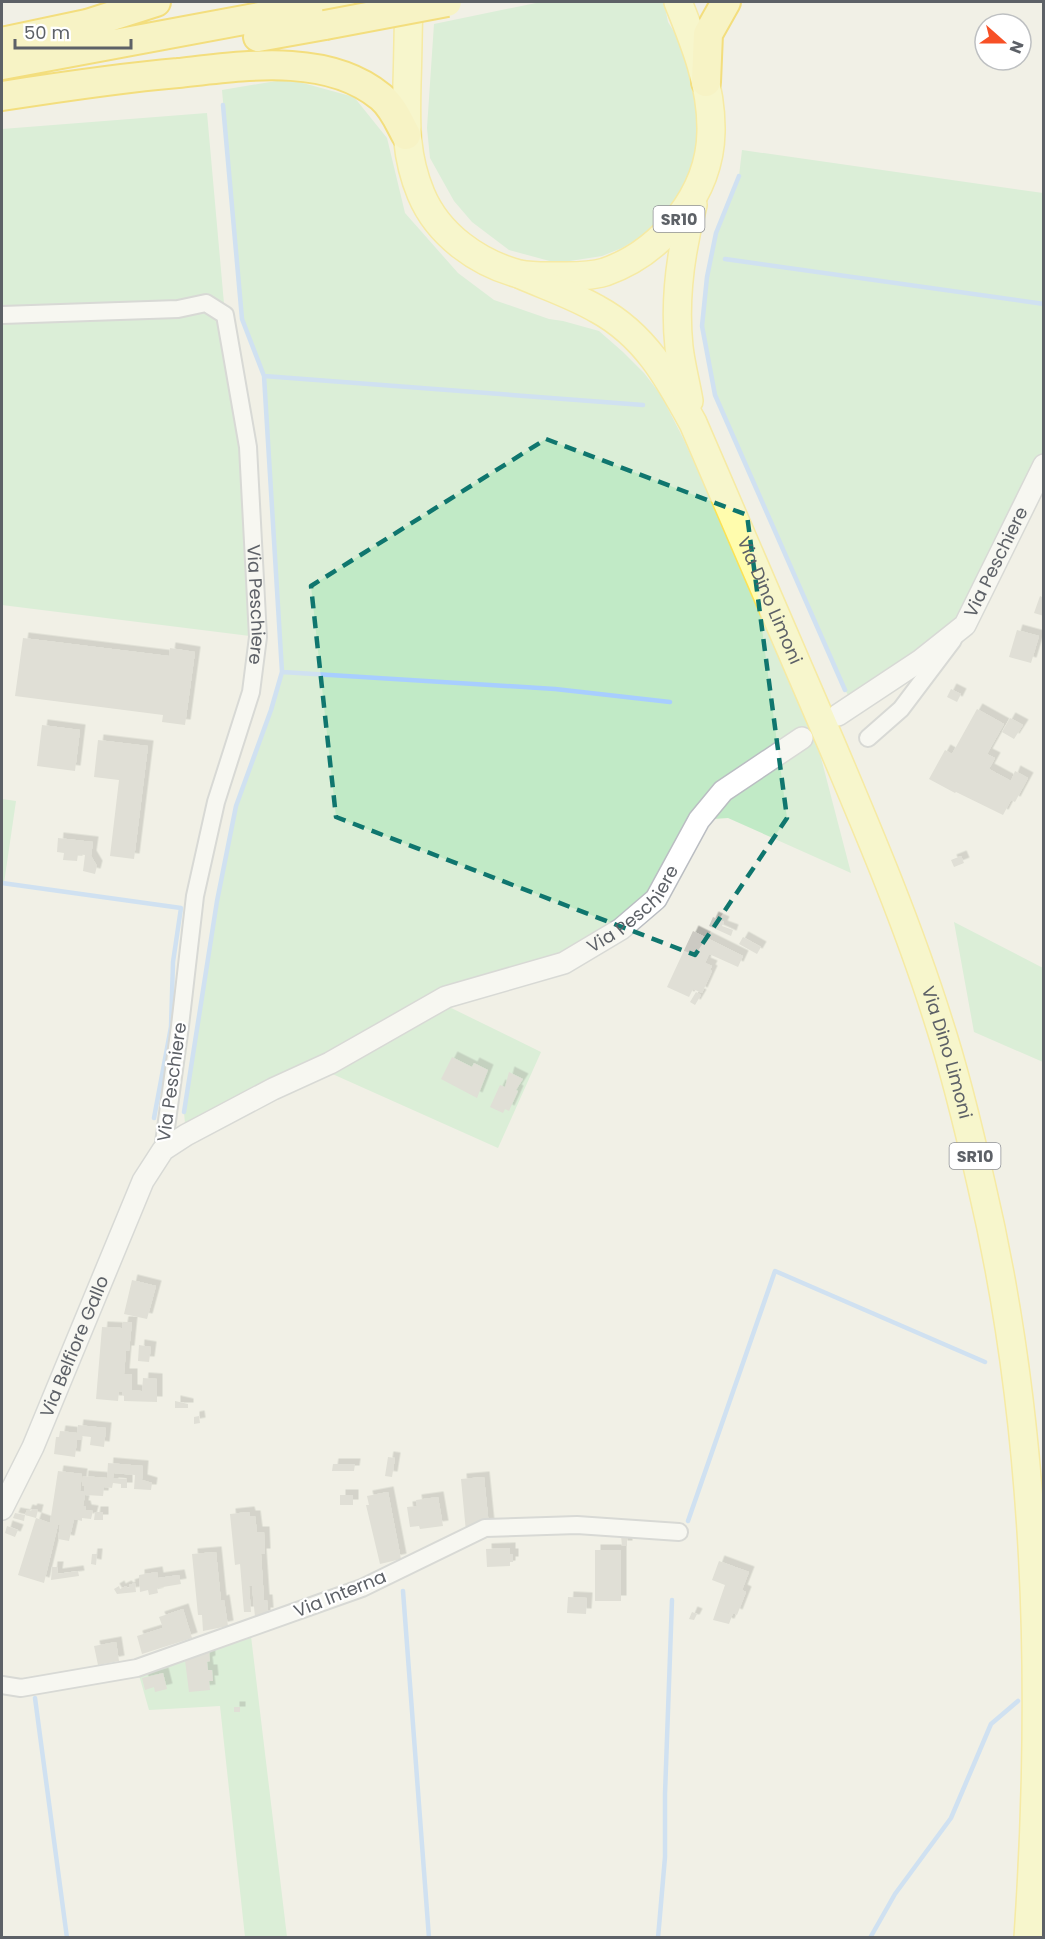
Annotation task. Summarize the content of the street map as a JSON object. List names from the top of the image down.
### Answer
{
  "streets": {
    "main road": ["SR10", "Via Dino Limoni"],
    "street": ["Via Peschiere", "Via Belfiore Gallo", "Via Interna"]
  },
  "crossings": [
    ["SR10", "Via Dino Limoni"],
    ["Via Peschiere", "Via Belfiore Gallo"]
  ],
  "scale_bar": "50 m",
  "north": "right"
}
